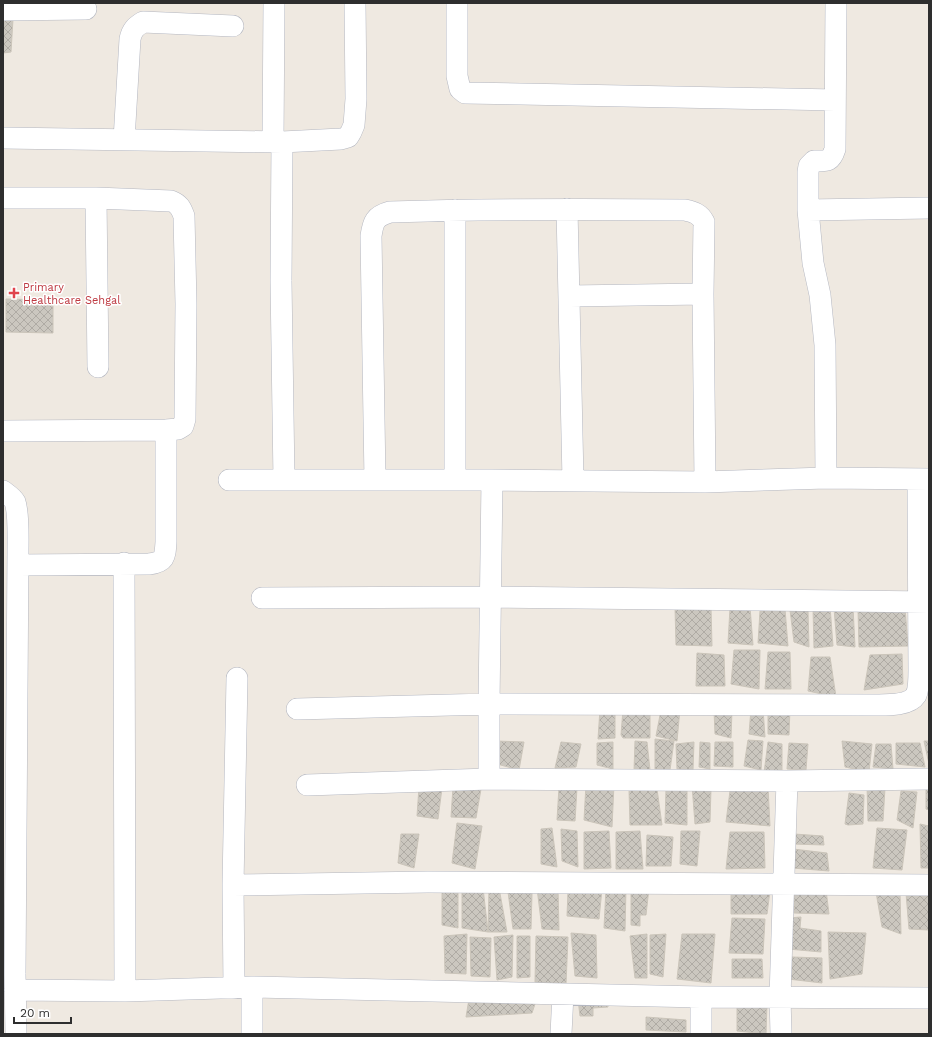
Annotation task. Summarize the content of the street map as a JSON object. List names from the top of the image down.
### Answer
{
  "places": {
    "health": ["Primary Healthcare Sehgal"]
  },
  "scale_bar": "20 m"
}
